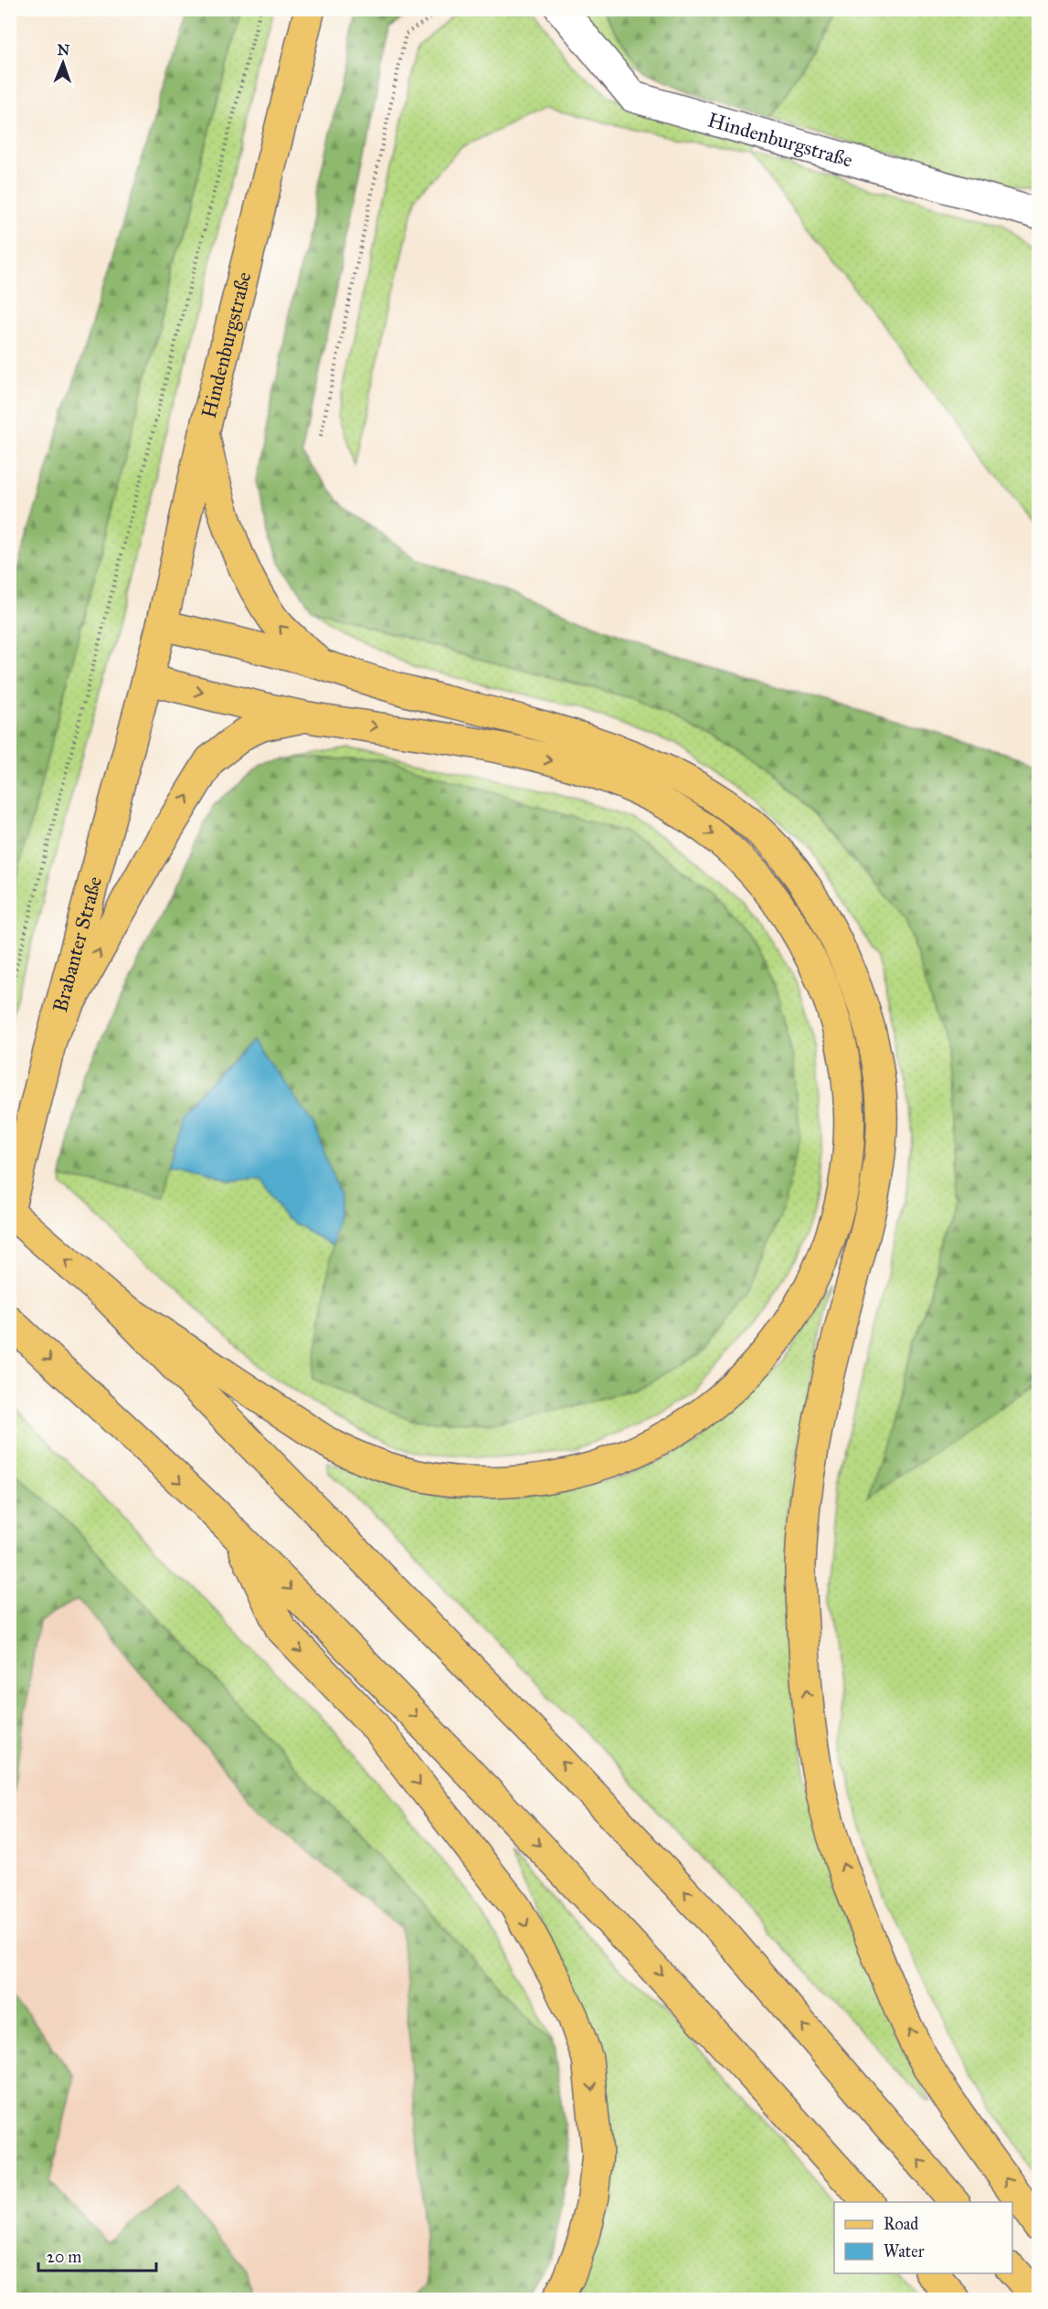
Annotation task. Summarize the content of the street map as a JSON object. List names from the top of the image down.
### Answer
{
  "streets": {
    "main road": ["Hindenburgstraße", "Brabanter Straße"]
  },
  "crossings": [
    ["Hindenburgstraße", "Brabanter Straße"]
  ],
  "legend": ["Road", "Water"],
  "scale_bar": "20 m",
  "north": "top"
}
